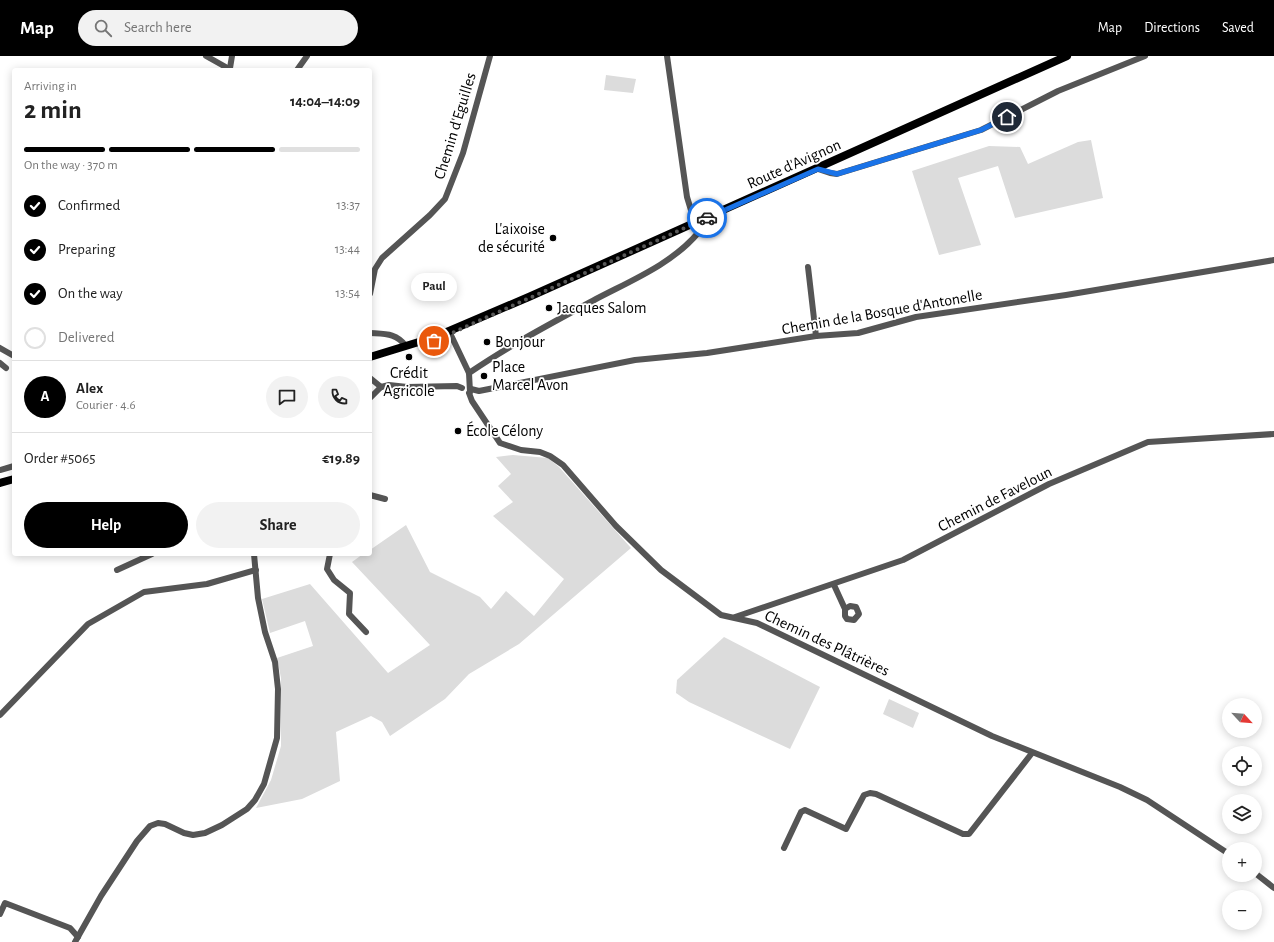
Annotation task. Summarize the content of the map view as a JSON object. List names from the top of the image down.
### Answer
{
  "streets": {
    "main road": ["Route d'Avignon"],
    "street": [
      "Chemin d'Eguilles",
      "Chemin de la Bosque d'Antonelle",
      "Chemin de Faveloun",
      "Chemin des Plâtrières"
    ]
  },
  "crossings": [
    ["Chemin de la Bosque d'Antonelle", "Chemin des Plâtrières"],
    ["Chemin de Faveloun", "Chemin des Plâtrières"]
  ],
  "places": [
    "L'aixoise de sécurité",
    "Jacques Salom",
    "Paul",
    "Bonjour",
    "Crédit Agricole",
    "Place Marcel Avon",
    "École Célony"
  ],
  "north": "bottom right",
  "page": {
    "header": "Map",
    "search": "Search here",
    "nav": ["Map", "Directions", "Saved"],
    "heading": ["2 min", "Arriving in", "14:04–14:09"],
    "panel": [
      "Alex",
      "Courier · 4.6",
      "Order #5065",
      "€19.89"
    ],
    "bar": "On the way · 370 m",
    "list": [
      ["Confirmed", "13:37"],
      ["Preparing", "13:44"],
      ["On the way", "13:54"],
      "Delivered"
    ],
    "bubble": "Paul",
    "round": "A",
    "buttons": ["Help", "Share"],
    "map_buttons": ["+", "−"]
  }
}
